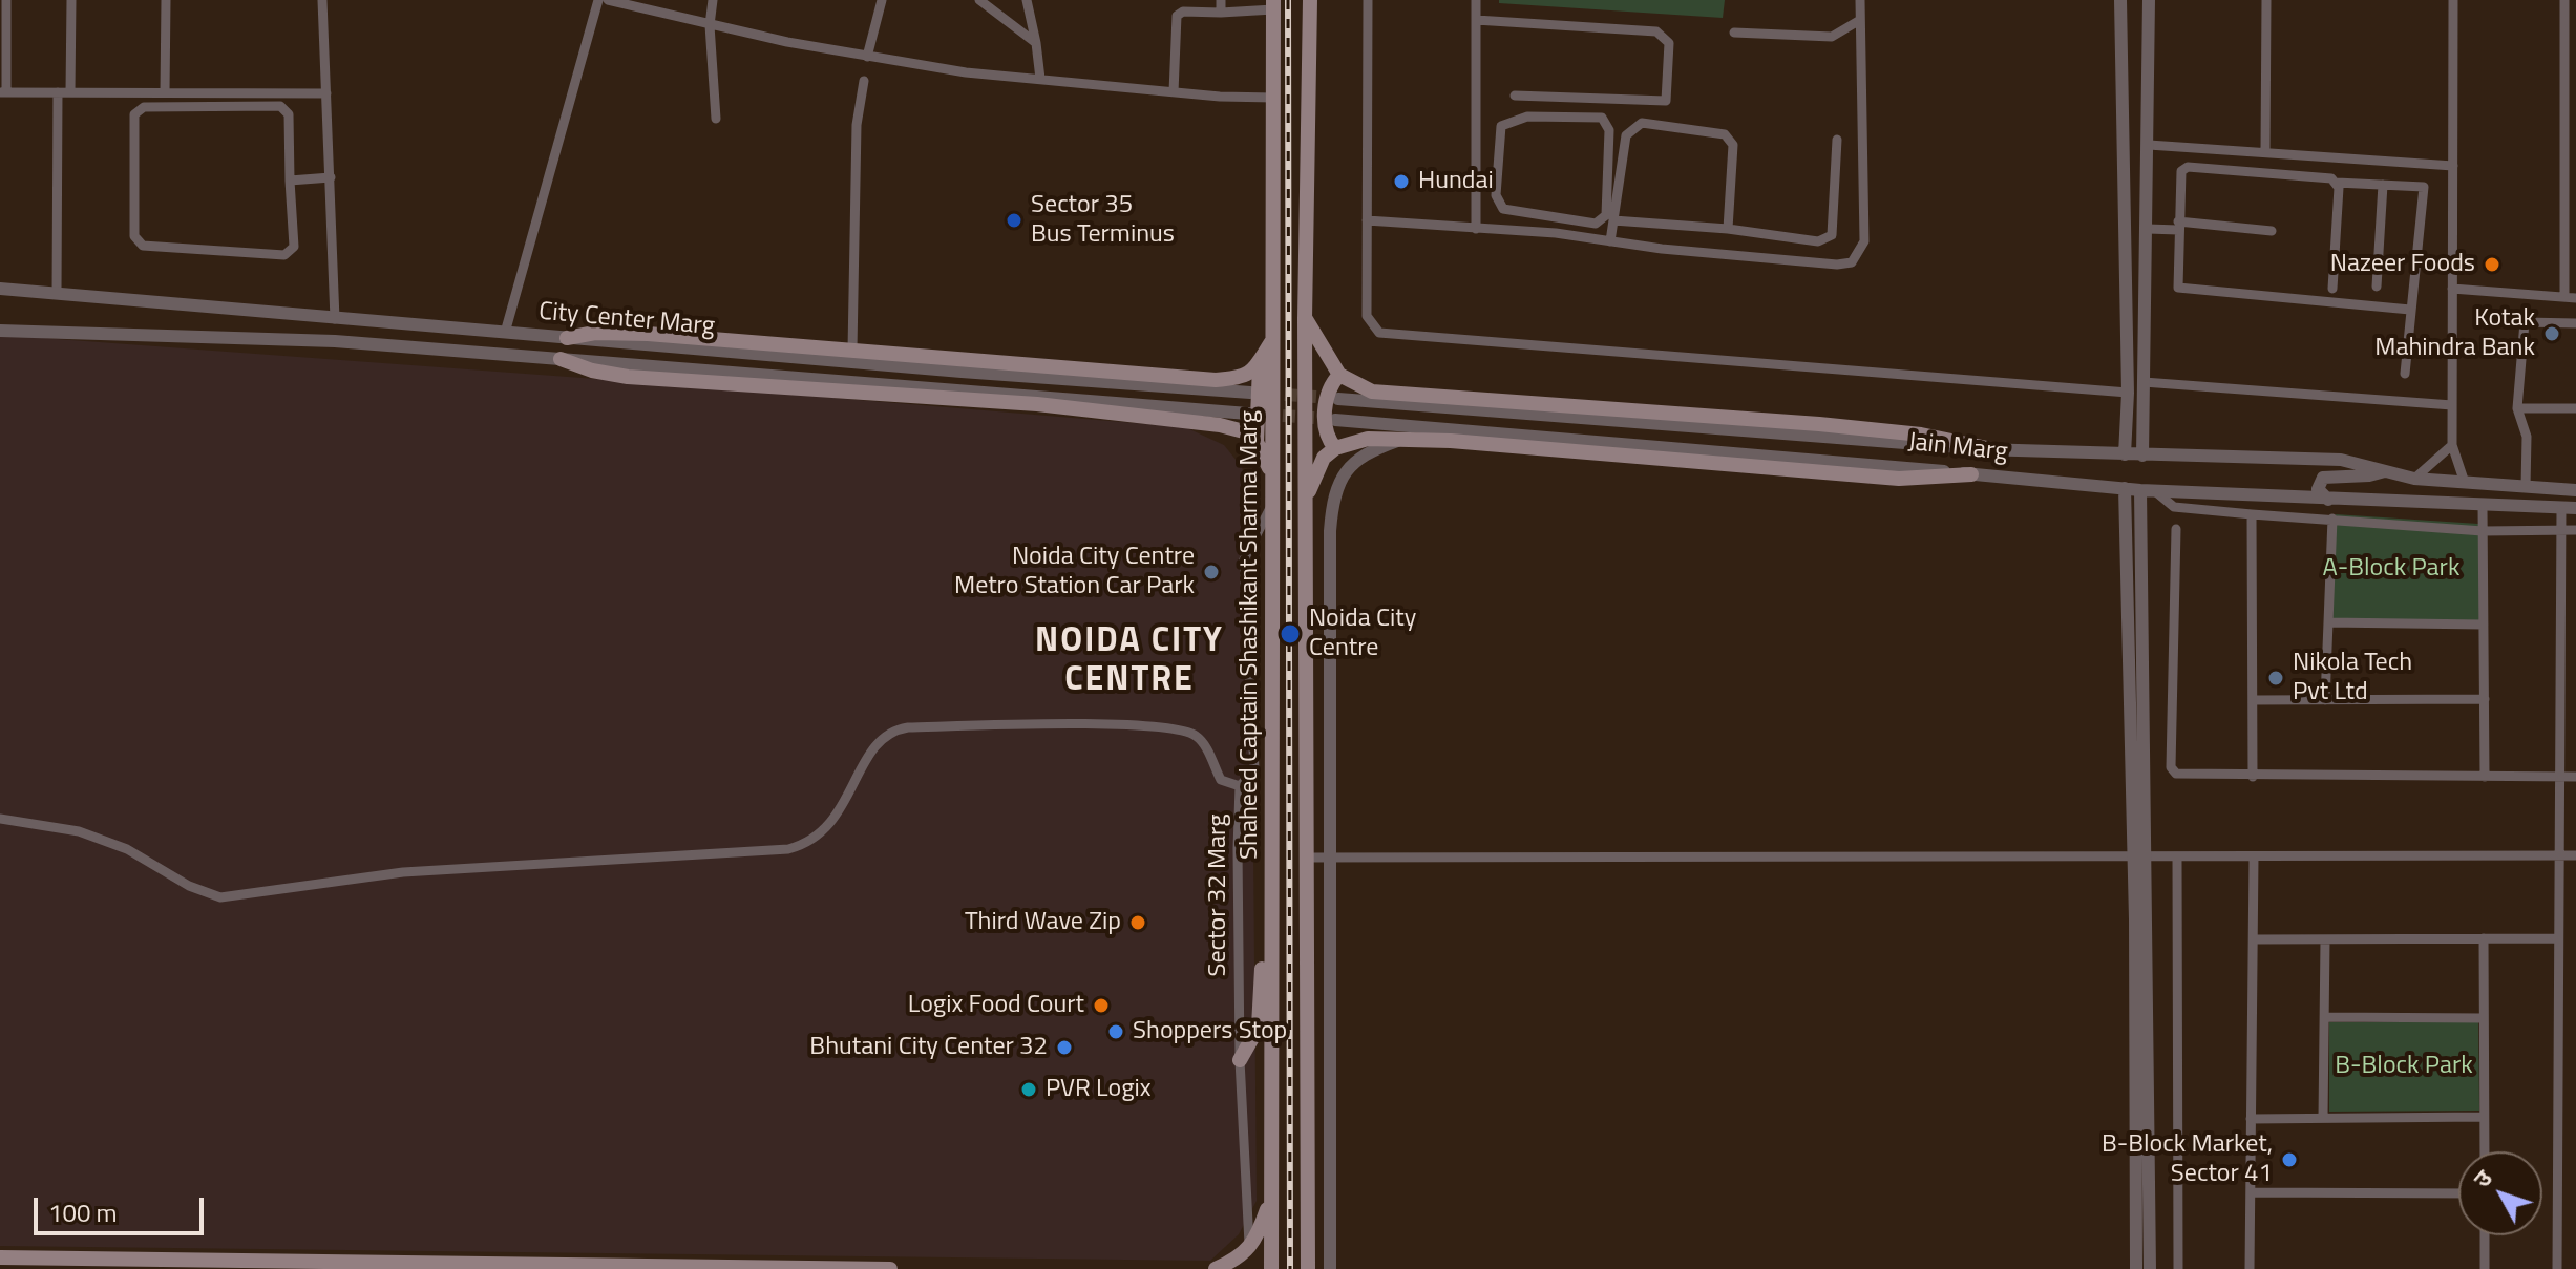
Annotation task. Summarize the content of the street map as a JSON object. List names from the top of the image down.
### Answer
{
  "streets": {
    "main road": ["Shaheed Captain Shashikant Sharma Marg"],
    "street": ["City Center Marg", "Jain Marg", "Sector 32 Marg"]
  },
  "crossings": [
    ["Shaheed Captain Shashikant Sharma Marg", "Sector 32 Marg"]
  ],
  "districts": ["NOIDA CITY CENTRE"],
  "parks": ["A-Block Park", "B-Block Park"],
  "places": [
    "Hundai",
    "Sector 35 Bus Terminus",
    "Nazeer Foods",
    "Kotak Mahindra Bank",
    "Noida City Centre Metro Station Car Park",
    "Noida City Centre",
    "Nikola Tech Pvt Ltd",
    "Third Wave Zip",
    "Logix Food Court",
    "Shoppers Stop",
    "Bhutani City Center 32",
    "PVR Logix",
    "B-Block Market, Sector 41"
  ],
  "scale_bar": "100 m",
  "north": "top left"
}
